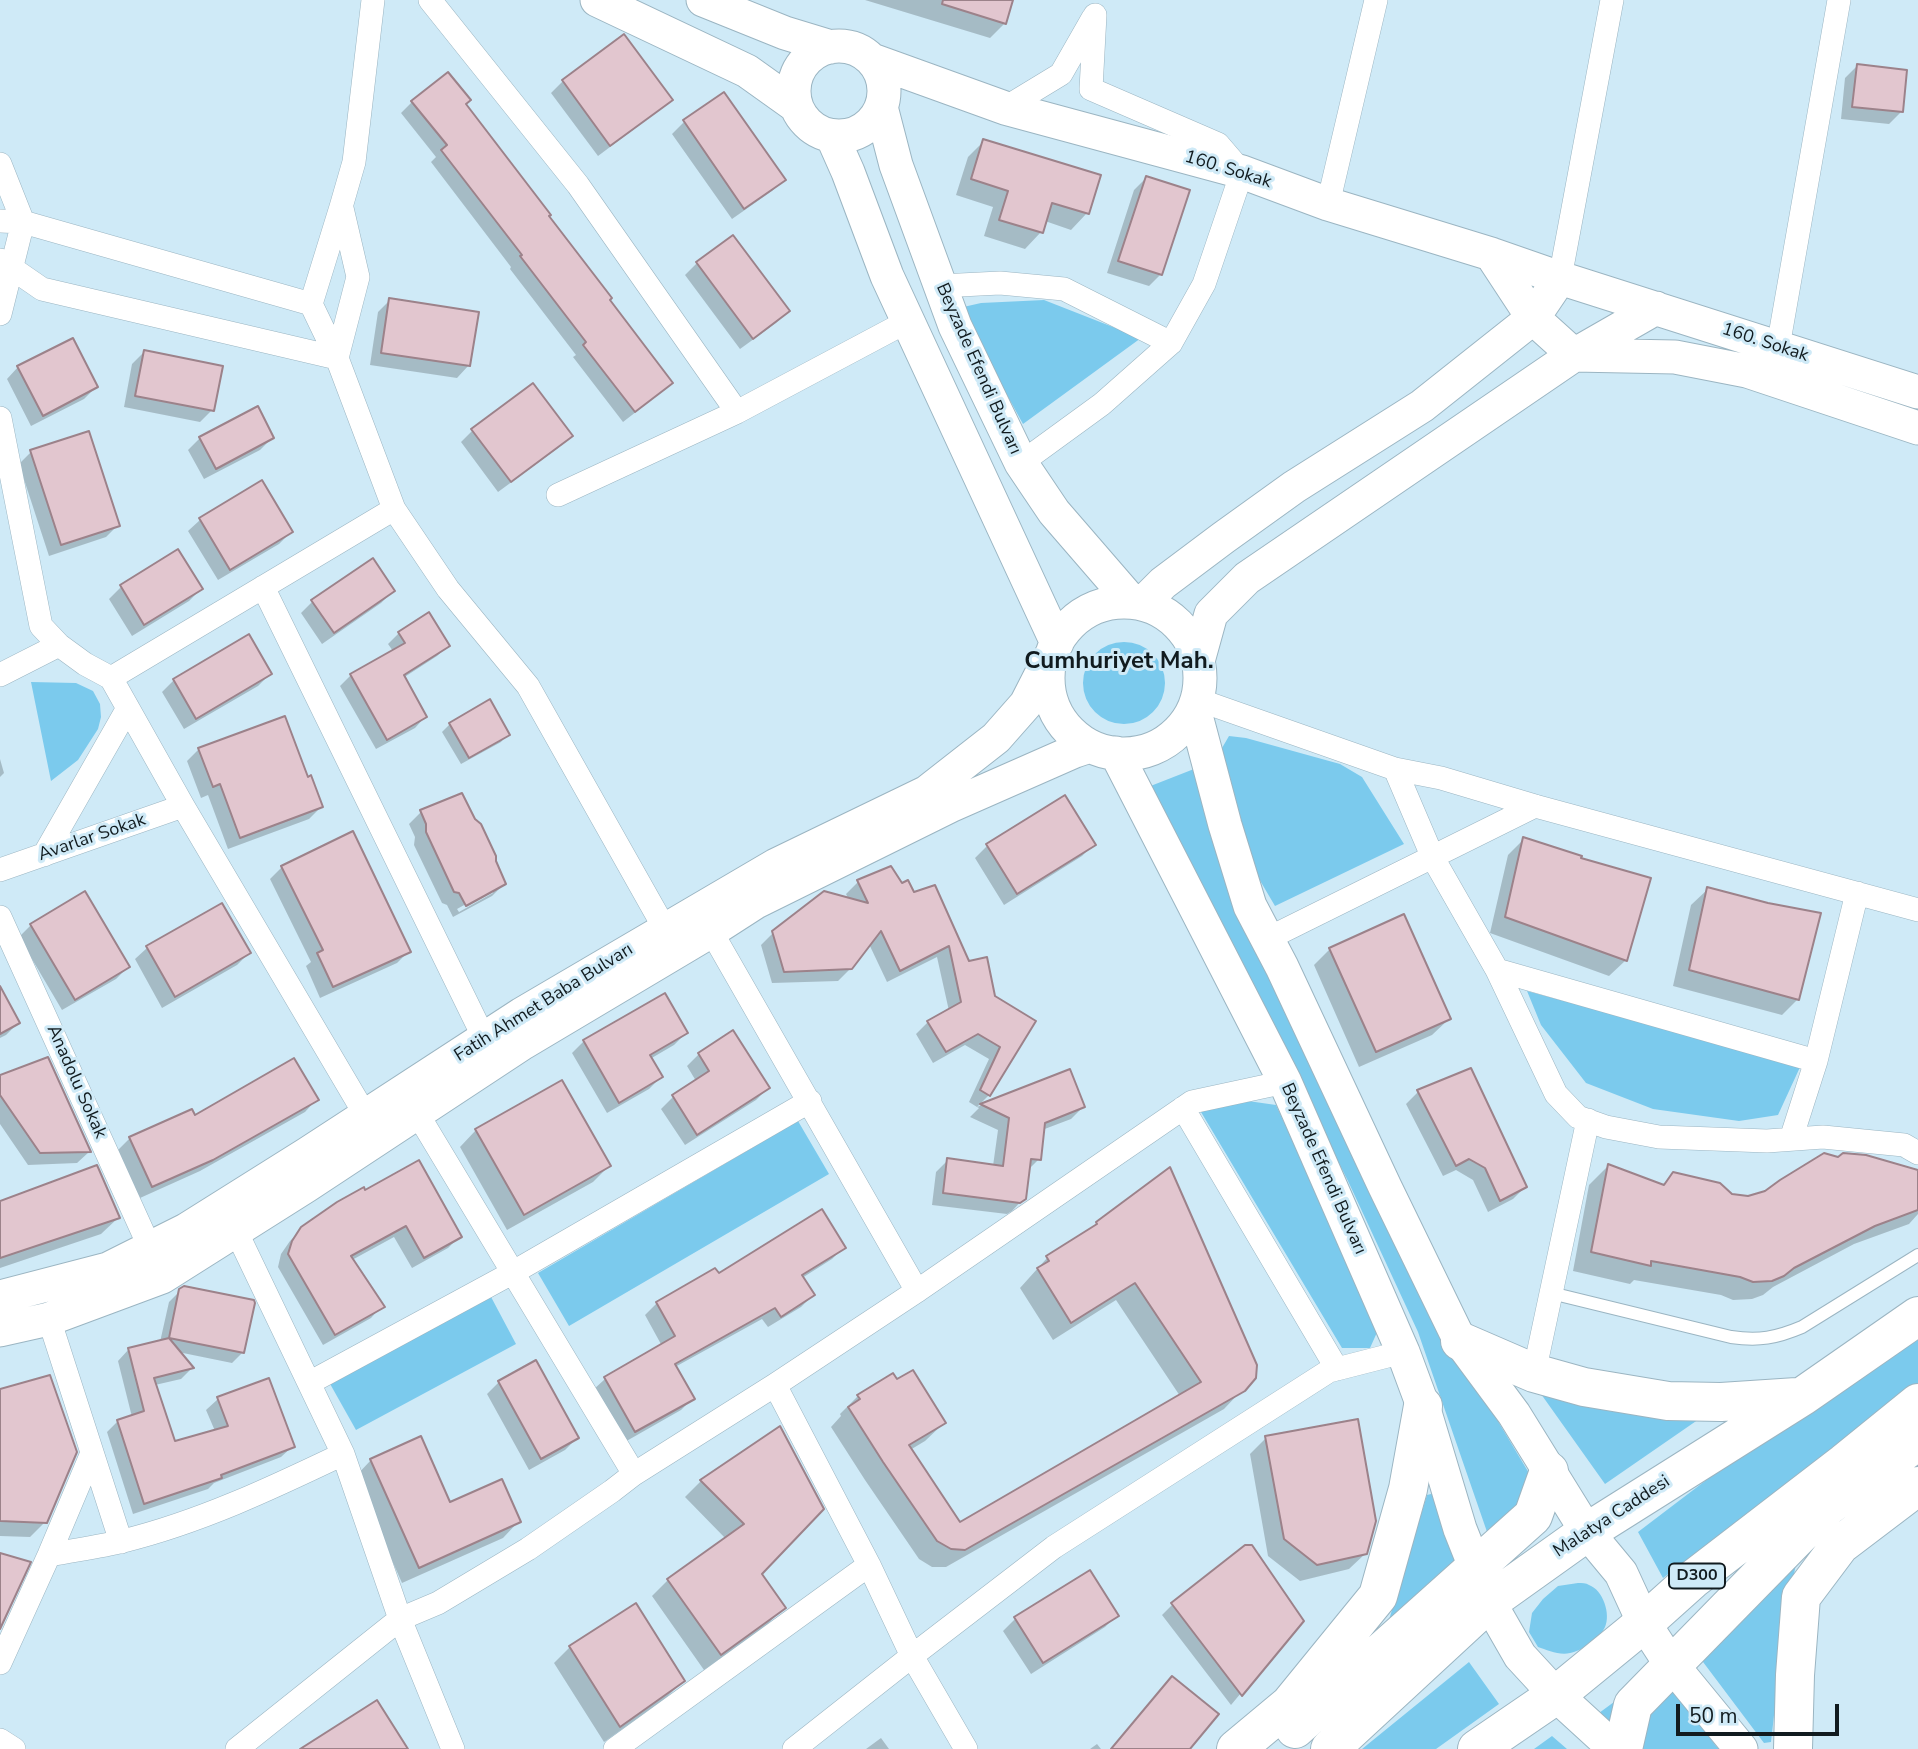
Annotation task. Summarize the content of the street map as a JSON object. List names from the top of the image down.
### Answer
{
  "streets": {
    "highway": ["Malatya Caddesi", "D300"],
    "main road": ["160. Sokak", "Beyzade Efendi Bulvarı", "Fatih Ahmet Baba Bulvarı"],
    "street": ["Avarlar Sokak", "Anadolu Sokak"]
  },
  "crossings": [
    ["160. Sokak", "Beyzade Efendi Bulvarı"],
    ["Beyzade Efendi Bulvarı", "Fatih Ahmet Baba Bulvarı"],
    ["Beyzade Efendi Bulvarı", "Malatya Caddesi"],
    ["Beyzade Efendi Bulvarı", "D300"],
    ["Fatih Ahmet Baba Bulvarı", "Anadolu Sokak"]
  ],
  "districts": ["Cumhuriyet Mah."],
  "scale_bar": "50 m"
}
